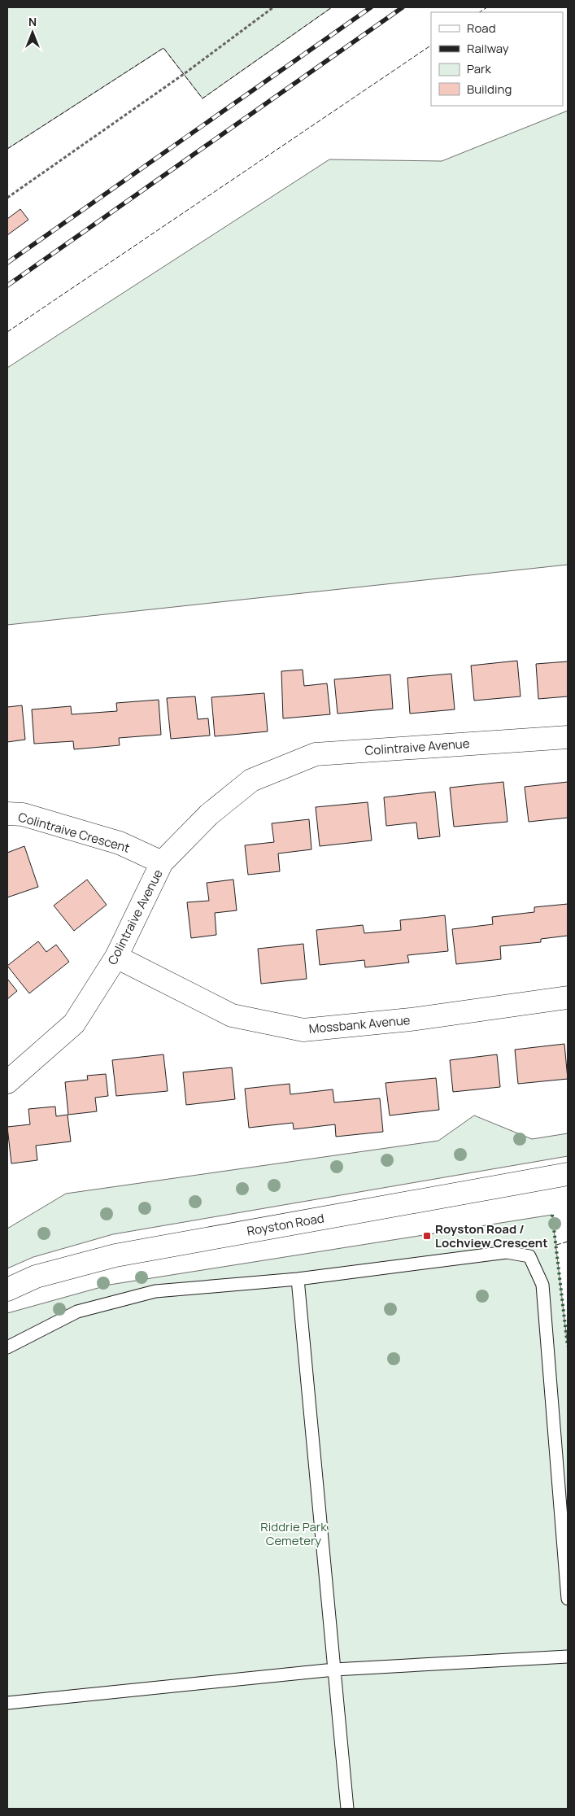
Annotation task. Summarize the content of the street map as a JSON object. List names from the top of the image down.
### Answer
{
  "streets": {
    "street": [
      "Colintraive Avenue",
      "Colintraive Crescent",
      "Mossbank Avenue",
      "Royston Road"
    ]
  },
  "crossings": [
    ["Colintraive Avenue", "Colintraive Crescent"],
    ["Colintraive Avenue", "Mossbank Avenue"]
  ],
  "parks": ["Riddrie Park Cemetery"],
  "places": {
    "transit": ["Royston Road / Lochview Crescent"]
  },
  "legend": [
    "Road",
    "Railway",
    "Park",
    "Building"
  ],
  "north": "top"
}
